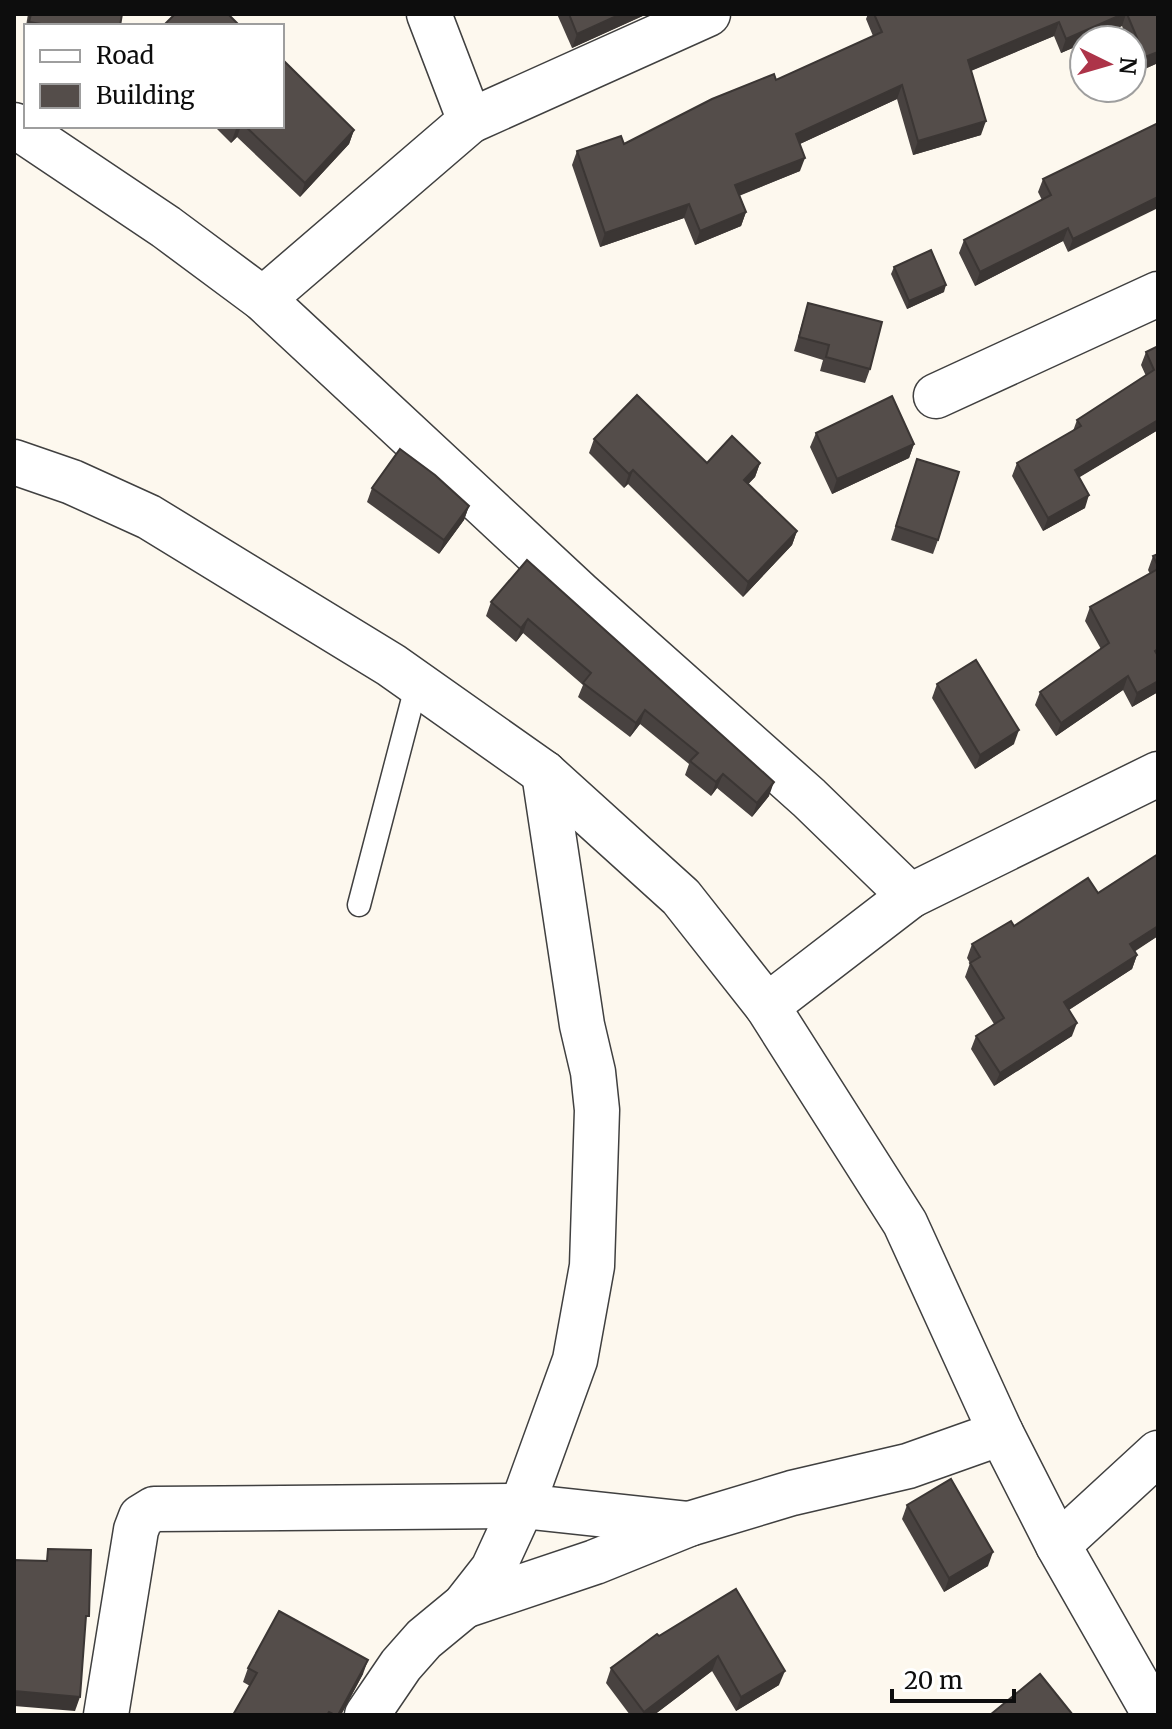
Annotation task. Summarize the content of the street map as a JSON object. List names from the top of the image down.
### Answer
{
  "legend": ["Road", "Building"],
  "scale_bar": "20 m",
  "north": "right"
}
